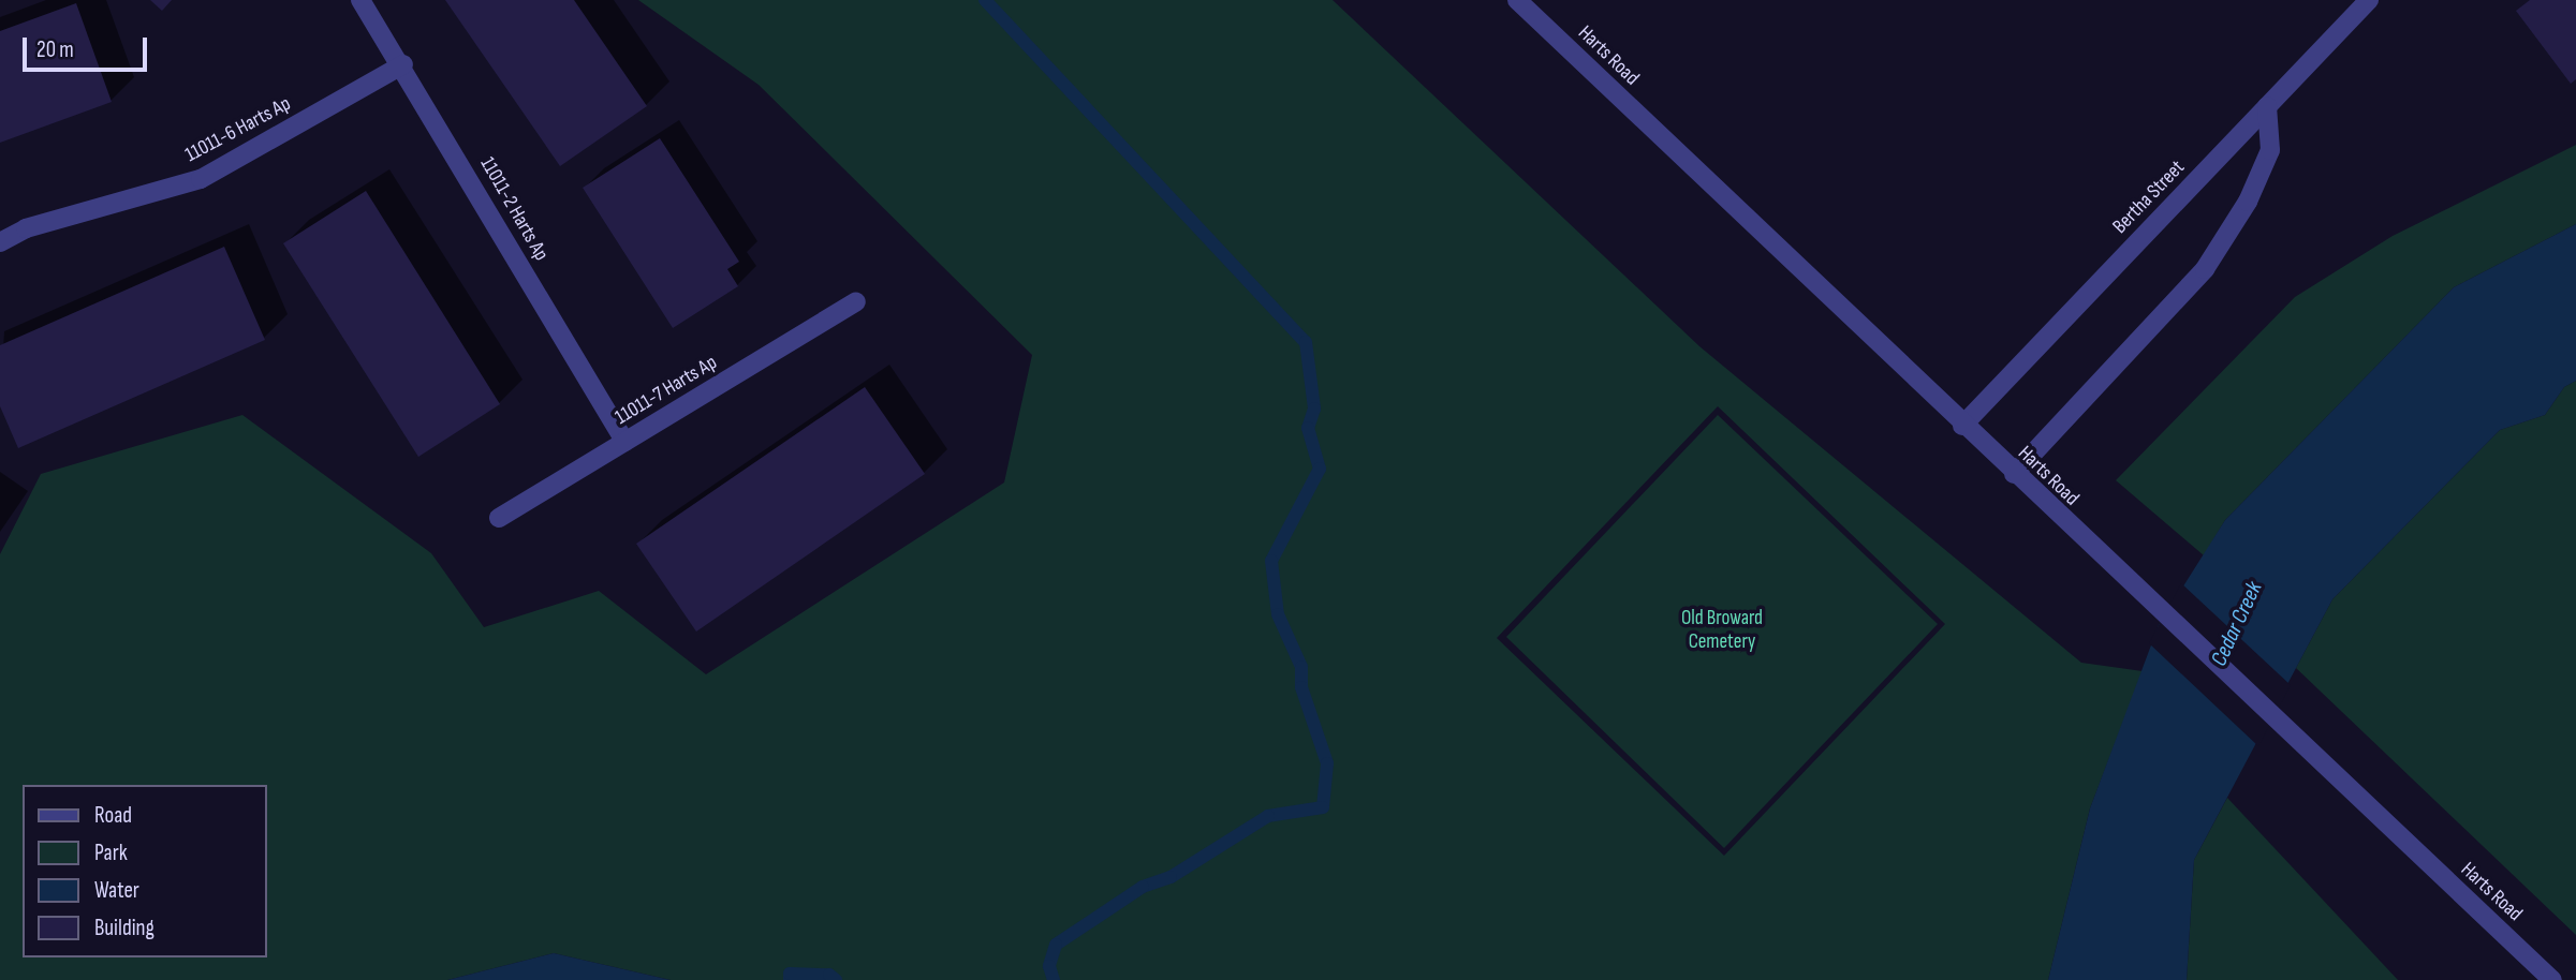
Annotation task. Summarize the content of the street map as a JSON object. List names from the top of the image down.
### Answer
{
  "streets": {
    "street": [
      "Harts Road",
      "11011-6 Harts Ap",
      "Bertha Street",
      "11011-2 Harts Ap",
      "11011-7 Harts Ap"
    ]
  },
  "crossings": [
    ["Harts Road", "Bertha Street"],
    ["11011-6 Harts Ap", "11011-2 Harts Ap"],
    ["11011-2 Harts Ap", "11011-7 Harts Ap"]
  ],
  "water": ["Cedar Creek"],
  "parks": ["Old Broward Cemetery"],
  "legend": [
    "Road",
    "Park",
    "Water",
    "Building"
  ],
  "scale_bar": "20 m"
}
